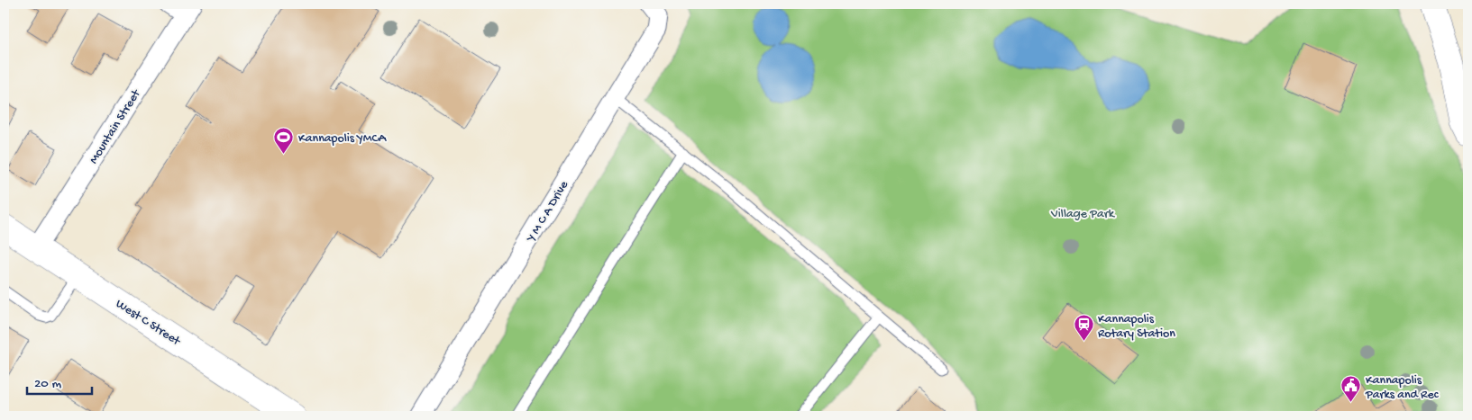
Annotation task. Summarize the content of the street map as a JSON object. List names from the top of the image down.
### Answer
{
  "streets": {
    "main road": ["West C Street"],
    "street": ["Mountain Street", "Y M C A Drive"]
  },
  "crossings": [
    ["Mountain Street", "West C Street"]
  ],
  "parks": ["Village Park"],
  "places": {
    "sports": ["Kannapolis YMCA"],
    "station": ["Kannapolis Rotary Station"],
    "public building": ["Kannapolis Parks and Rec"]
  },
  "scale_bar": "20 m"
}
